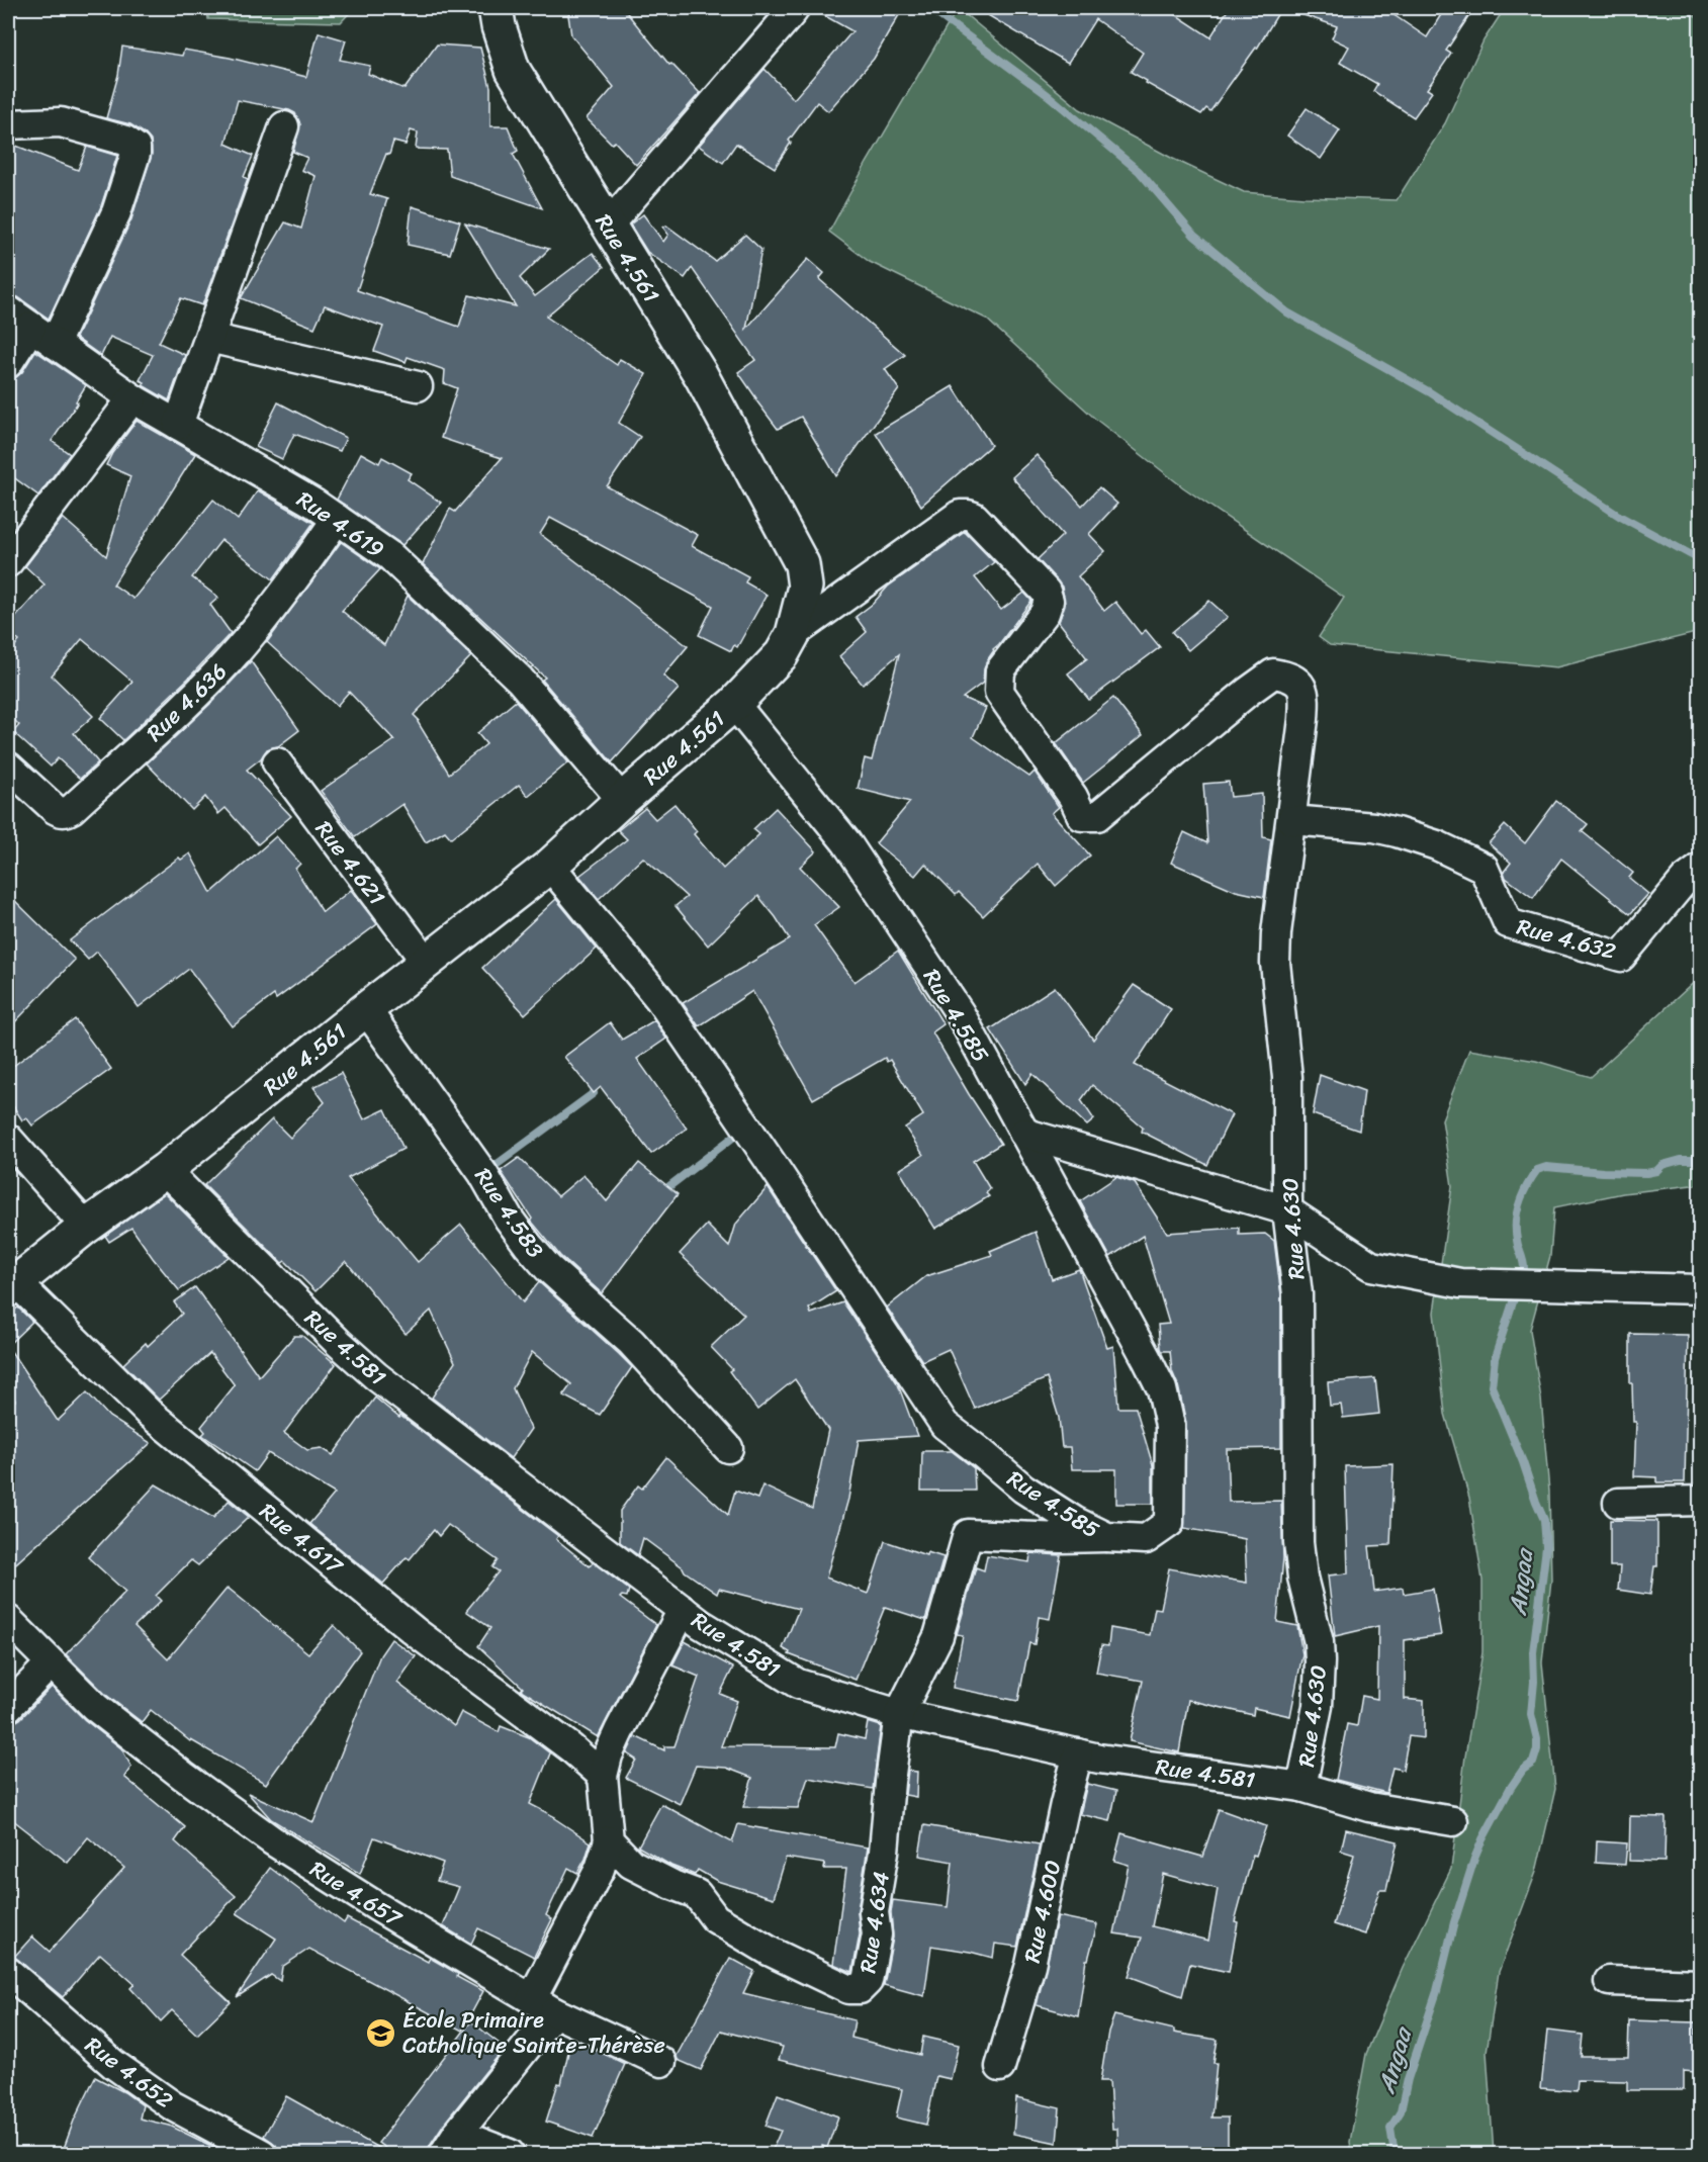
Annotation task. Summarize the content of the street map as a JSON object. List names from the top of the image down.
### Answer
{
  "streets": {
    "main road": ["Rue 4.561"],
    "street": [
      "Rue 4.619",
      "Rue 4.636",
      "Rue 4.621",
      "Rue 4.632",
      "Rue 4.585",
      "Rue 4.583",
      "Rue 4.630",
      "Rue 4.581",
      "Rue 4.617",
      "Rue 4.657",
      "Rue 4.600",
      "Rue 4.634",
      "Rue 4.652"
    ]
  },
  "crossings": [
    ["Rue 4.561", "Rue 4.619"],
    ["Rue 4.561", "Rue 4.621"],
    ["Rue 4.561", "Rue 4.585"],
    ["Rue 4.561", "Rue 4.583"],
    ["Rue 4.561", "Rue 4.630"],
    ["Rue 4.561", "Rue 4.581"],
    ["Rue 4.561", "Rue 4.617"],
    ["Rue 4.619", "Rue 4.636"],
    ["Rue 4.632", "Rue 4.630"],
    ["Rue 4.585", "Rue 4.634"],
    ["Rue 4.630", "Rue 4.581"],
    ["Rue 4.581", "Rue 4.600"],
    ["Rue 4.581", "Rue 4.634"]
  ],
  "water": ["Angaa"],
  "places": {
    "school or university": ["École Primaire Catholique Sainte-Thérèse"]
  }
}
